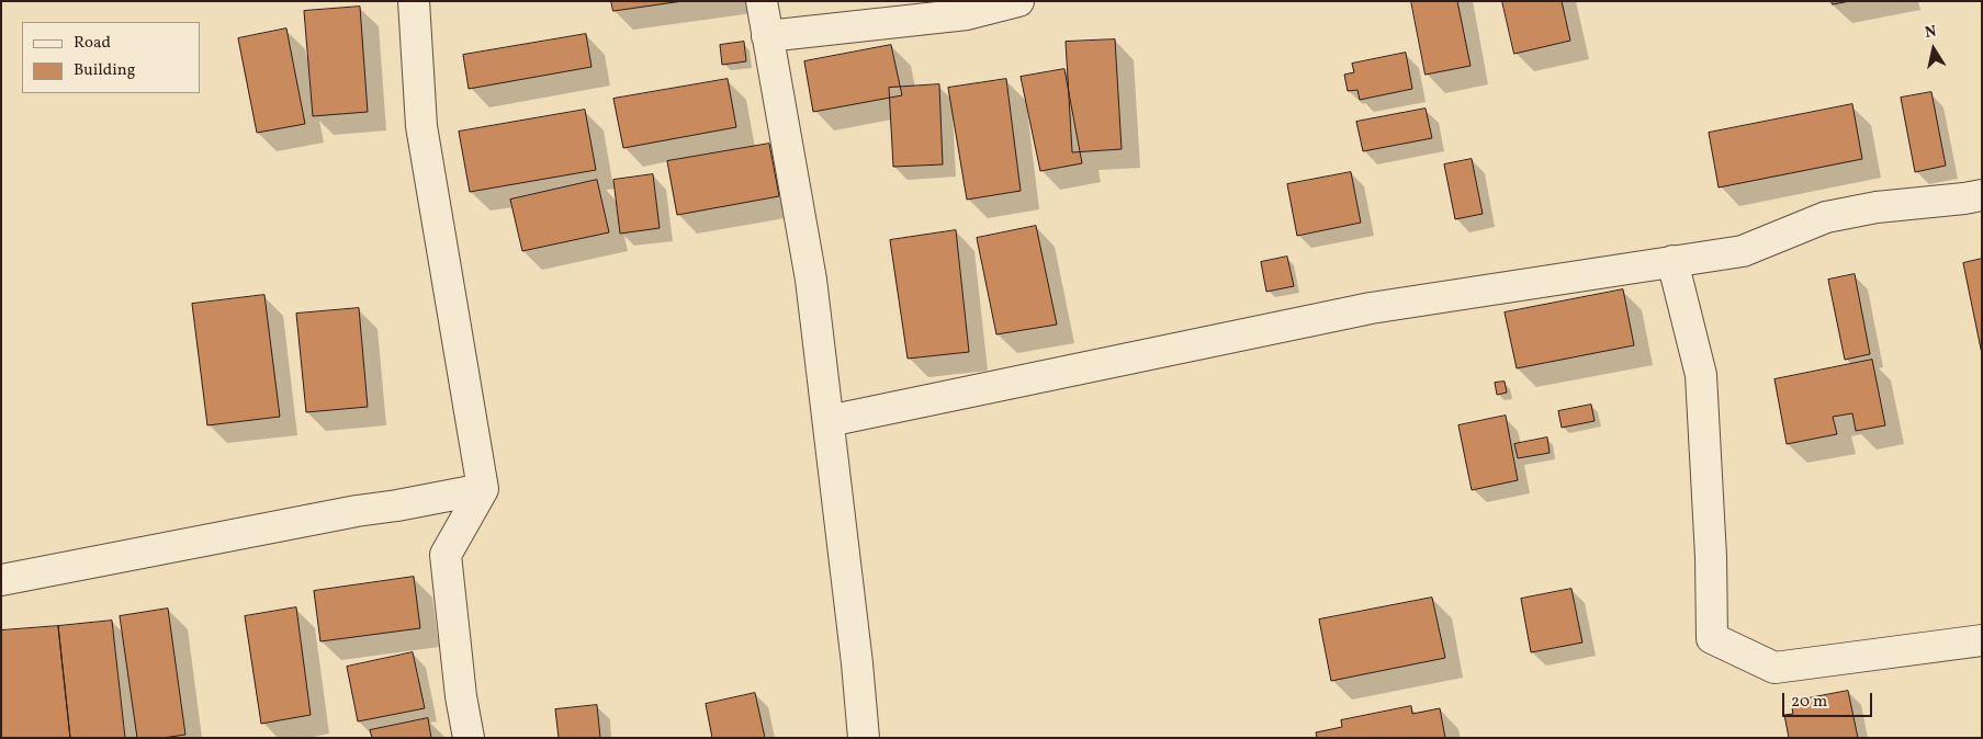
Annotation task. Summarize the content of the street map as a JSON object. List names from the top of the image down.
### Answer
{
  "legend": ["Road", "Building"],
  "scale_bar": "20 m",
  "north": "top"
}
